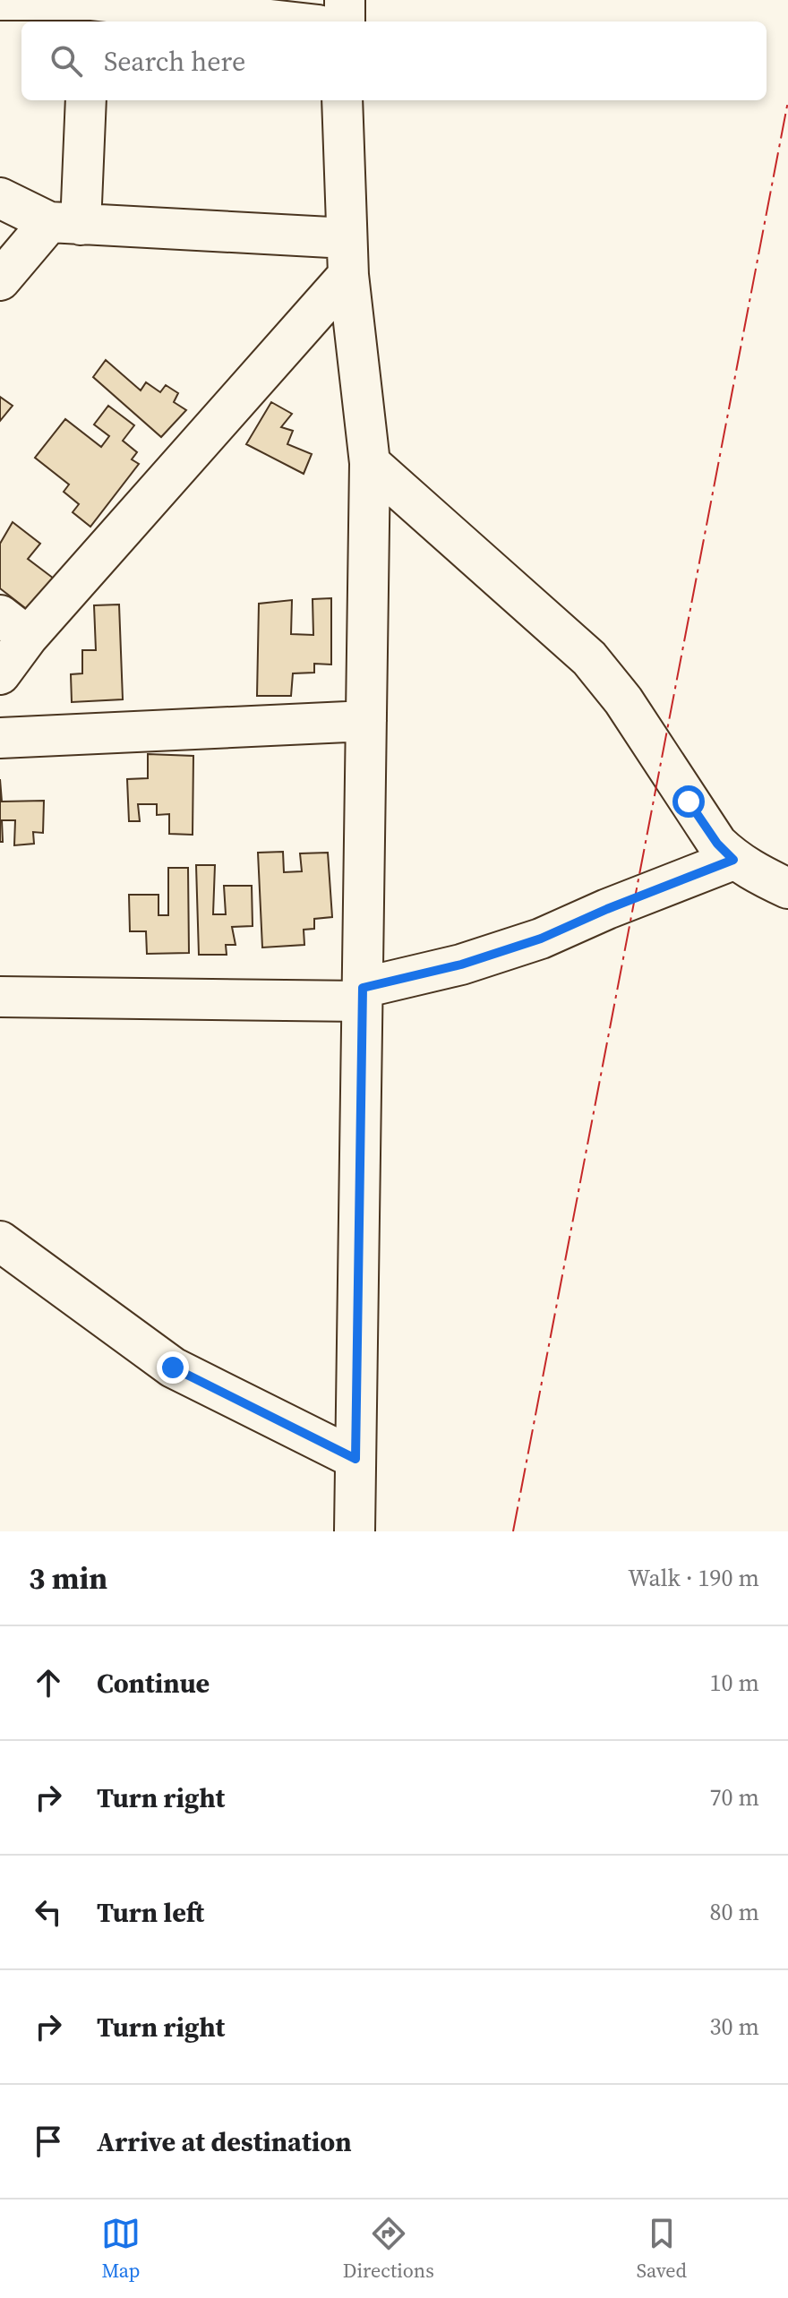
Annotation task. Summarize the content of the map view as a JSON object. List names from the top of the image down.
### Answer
{
  "page": {
    "search": "Search here",
    "heading": ["3 min", "Walk · 190 m"],
    "list": [
      ["Continue", "10 m"],
      ["Turn right", "70 m"],
      ["Turn left", "80 m"],
      ["Turn right", "30 m"],
      "Arrive at destination"
    ],
    "nav": ["Map", "Directions", "Saved"]
  }
}
